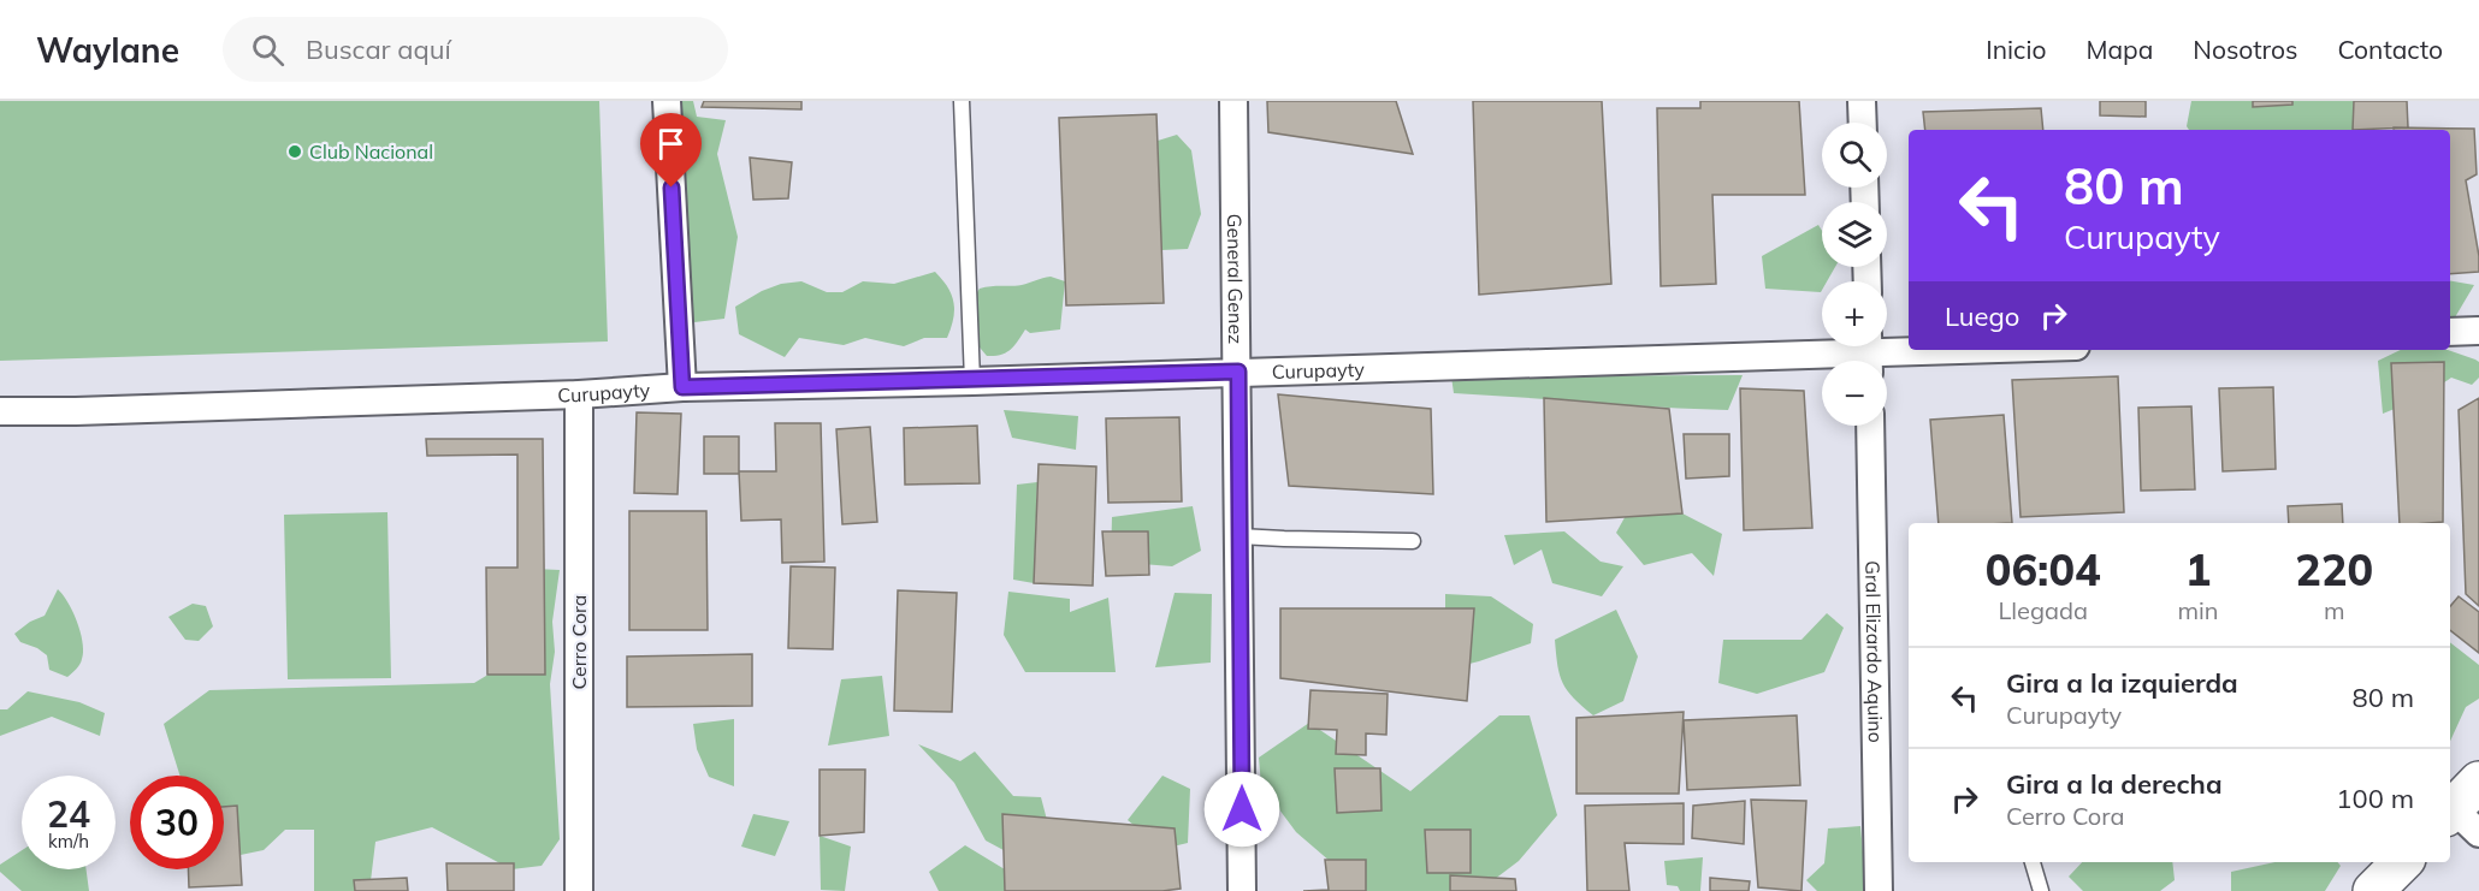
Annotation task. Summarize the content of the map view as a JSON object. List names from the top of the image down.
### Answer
{
  "streets": {
    "street": [
      "General Genez",
      "Curupayty",
      "Cerro Cora",
      "Gral Elizardo Aquino"
    ]
  },
  "crossings": [
    ["General Genez", "Curupayty"],
    ["Curupayty", "Cerro Cora"]
  ],
  "places": ["Club Nacional"],
  "page": {
    "header": "Waylane",
    "search": "Buscar aquí",
    "nav": [
      "Inicio",
      "Mapa",
      "Nosotros",
      "Contacto"
    ],
    "map_buttons": ["+", "−"],
    "turn": ["80 m", "Curupayty"],
    "then": "Luego",
    "eta": [
      "06:04",
      "Llegada",
      "1",
      "min",
      "220",
      "m"
    ],
    "list": [
      {
        "name": "Gira a la izquierda",
        "note": "Curupayty",
        "value": "80 m"
      },
      {
        "name": "Gira a la derecha",
        "note": "Cerro Cora",
        "value": "100 m"
      }
    ],
    "speed": "24 km/h",
    "limit": "30"
  }
}
